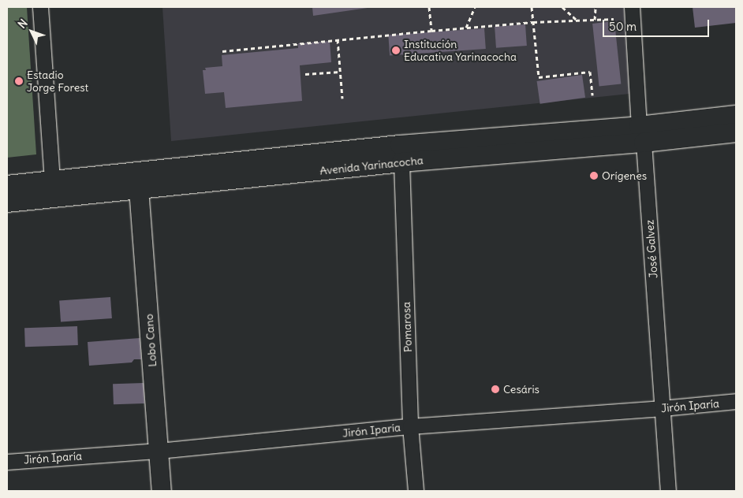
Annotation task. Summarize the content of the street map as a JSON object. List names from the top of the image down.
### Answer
{
  "streets": {
    "street": [
      "Avenida Yarinacocha",
      "José Galvez",
      "Pomarosa",
      "Lobo Cano",
      "Jirón Iparía"
    ]
  },
  "crossings": [
    ["Avenida Yarinacocha", "José Galvez"],
    ["Avenida Yarinacocha", "Pomarosa"],
    ["Avenida Yarinacocha", "Lobo Cano"],
    ["José Galvez", "Jirón Iparía"],
    ["Pomarosa", "Jirón Iparía"],
    ["Lobo Cano", "Jirón Iparía"]
  ],
  "places": [
    "Institución Educativa Yarinacocha",
    "Estadio Jorge Forest",
    "Orígenes",
    "Cesáris"
  ],
  "scale_bar": "50 m",
  "north": "top left"
}
